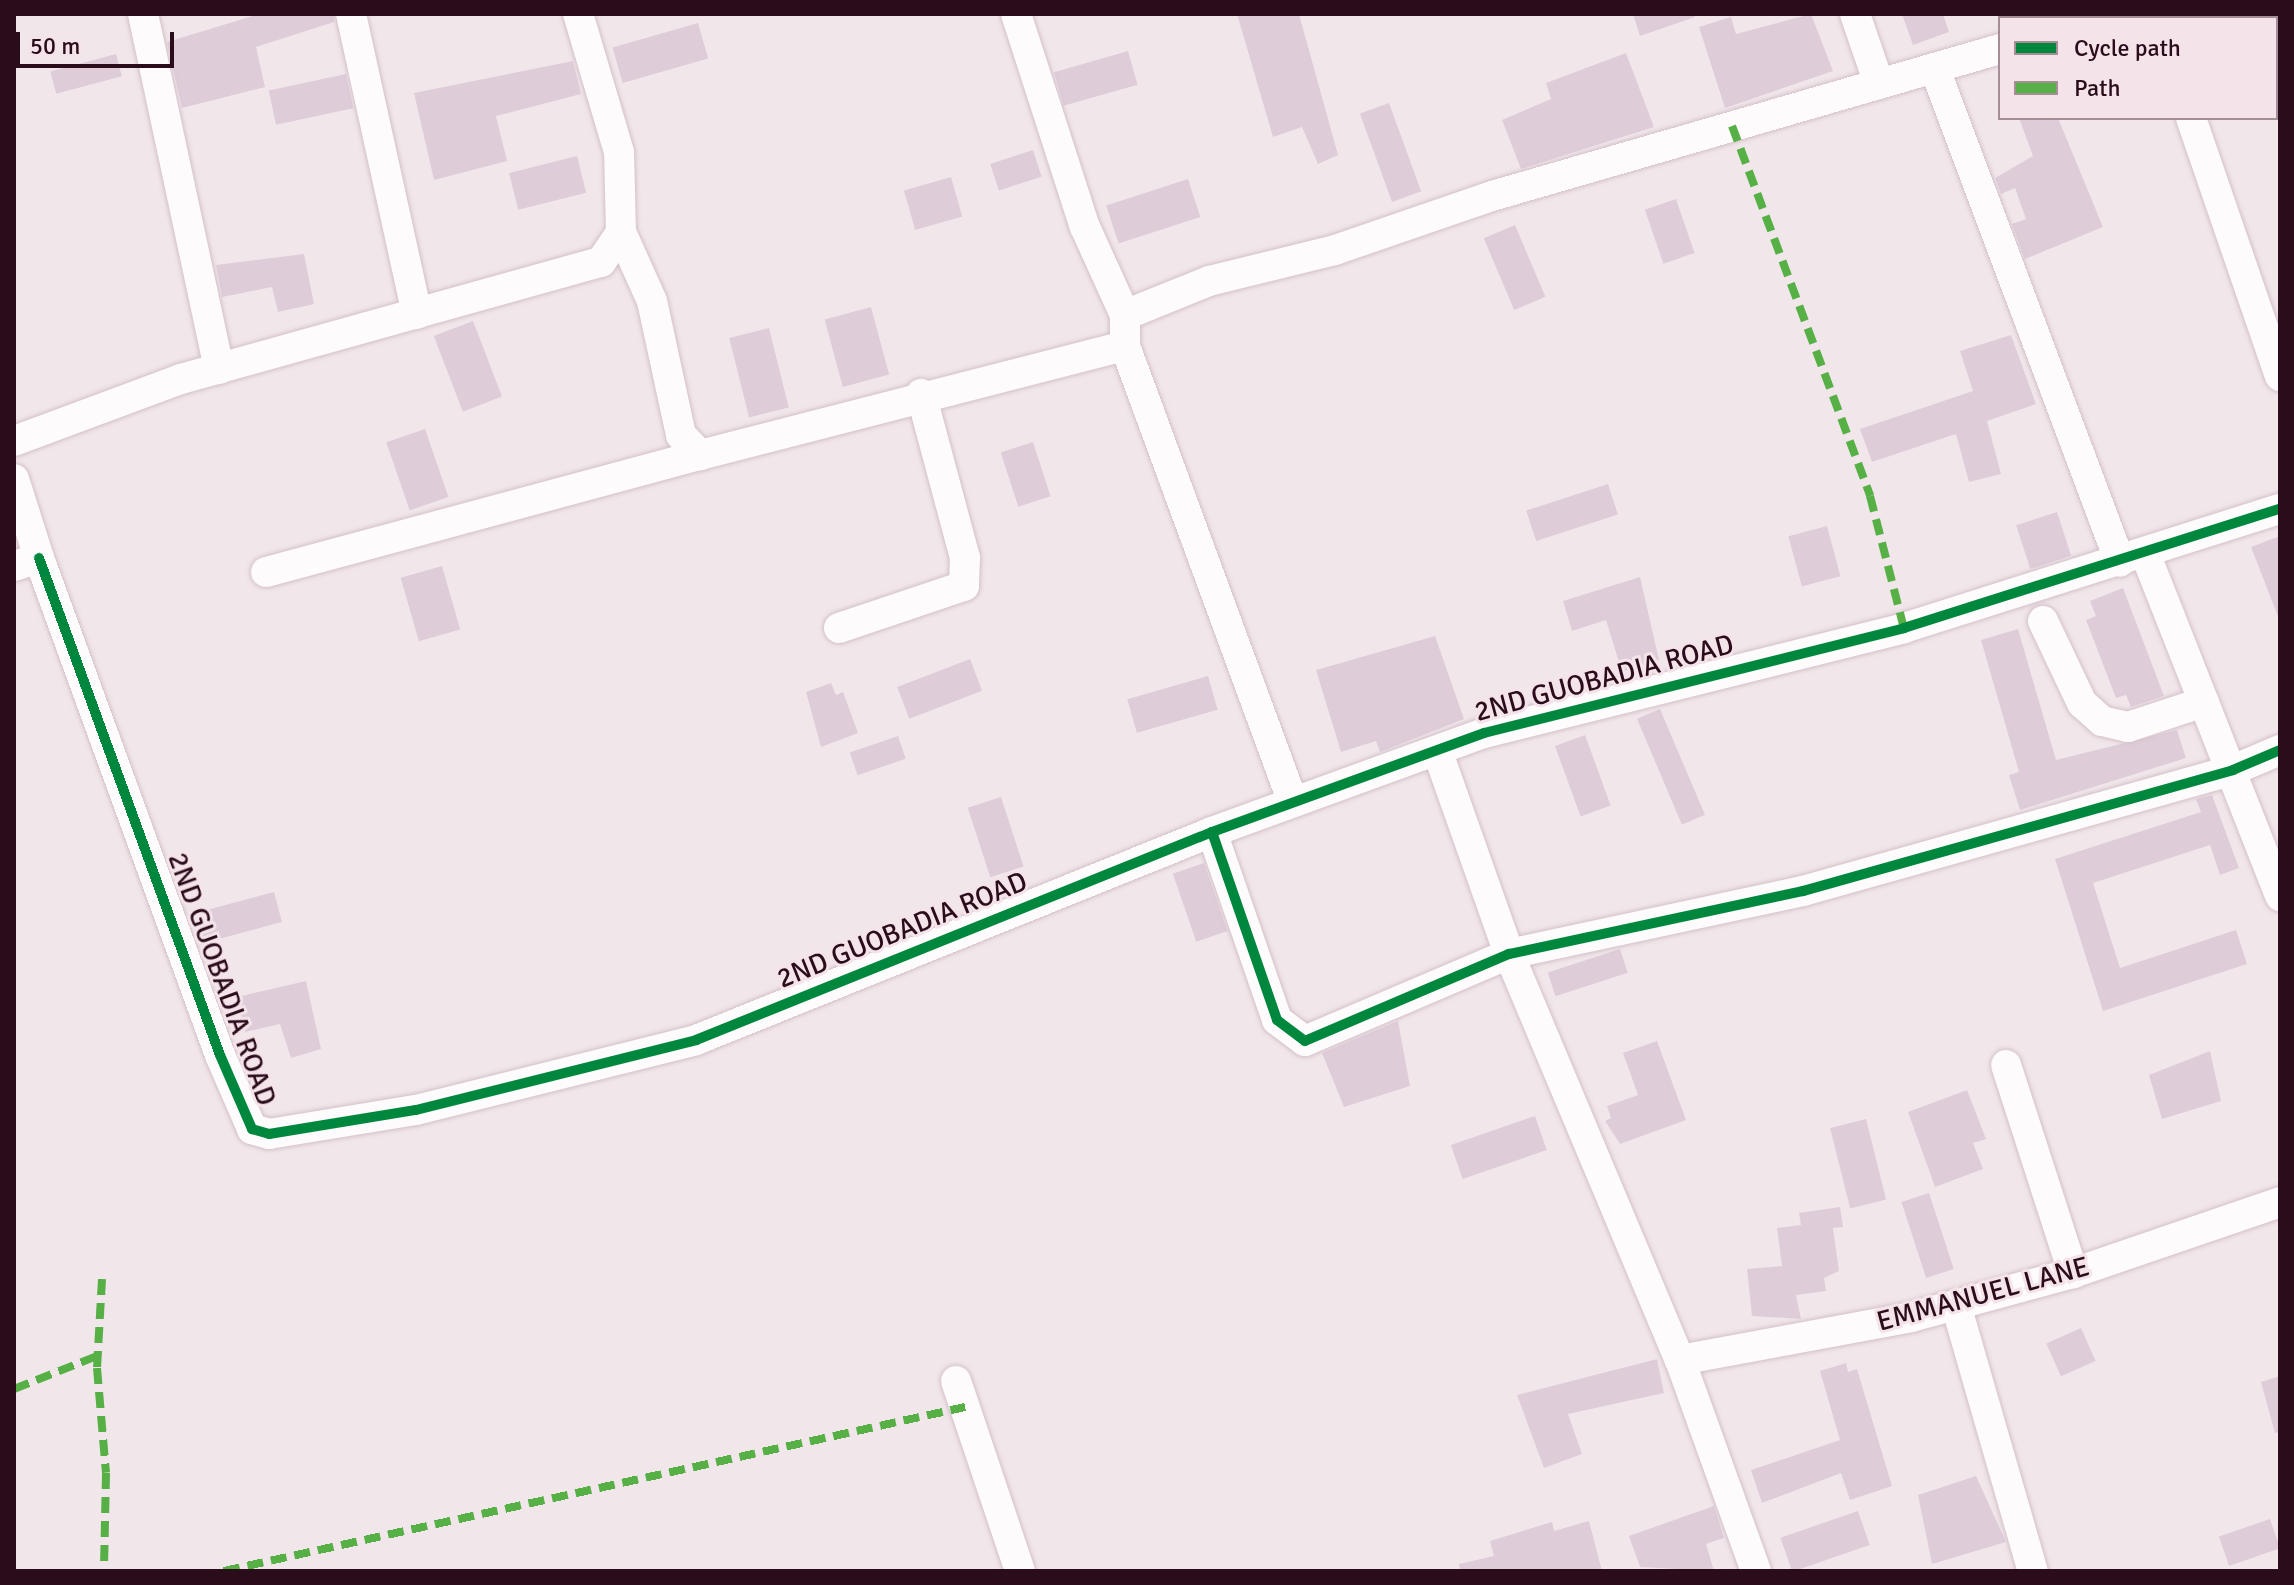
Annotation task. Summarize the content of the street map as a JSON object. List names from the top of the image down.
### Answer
{
  "streets": {
    "street": ["2ND GUOBADIA ROAD", "EMMANUEL LANE"]
  },
  "legend": ["Cycle path", "Path"],
  "scale_bar": "50 m"
}
